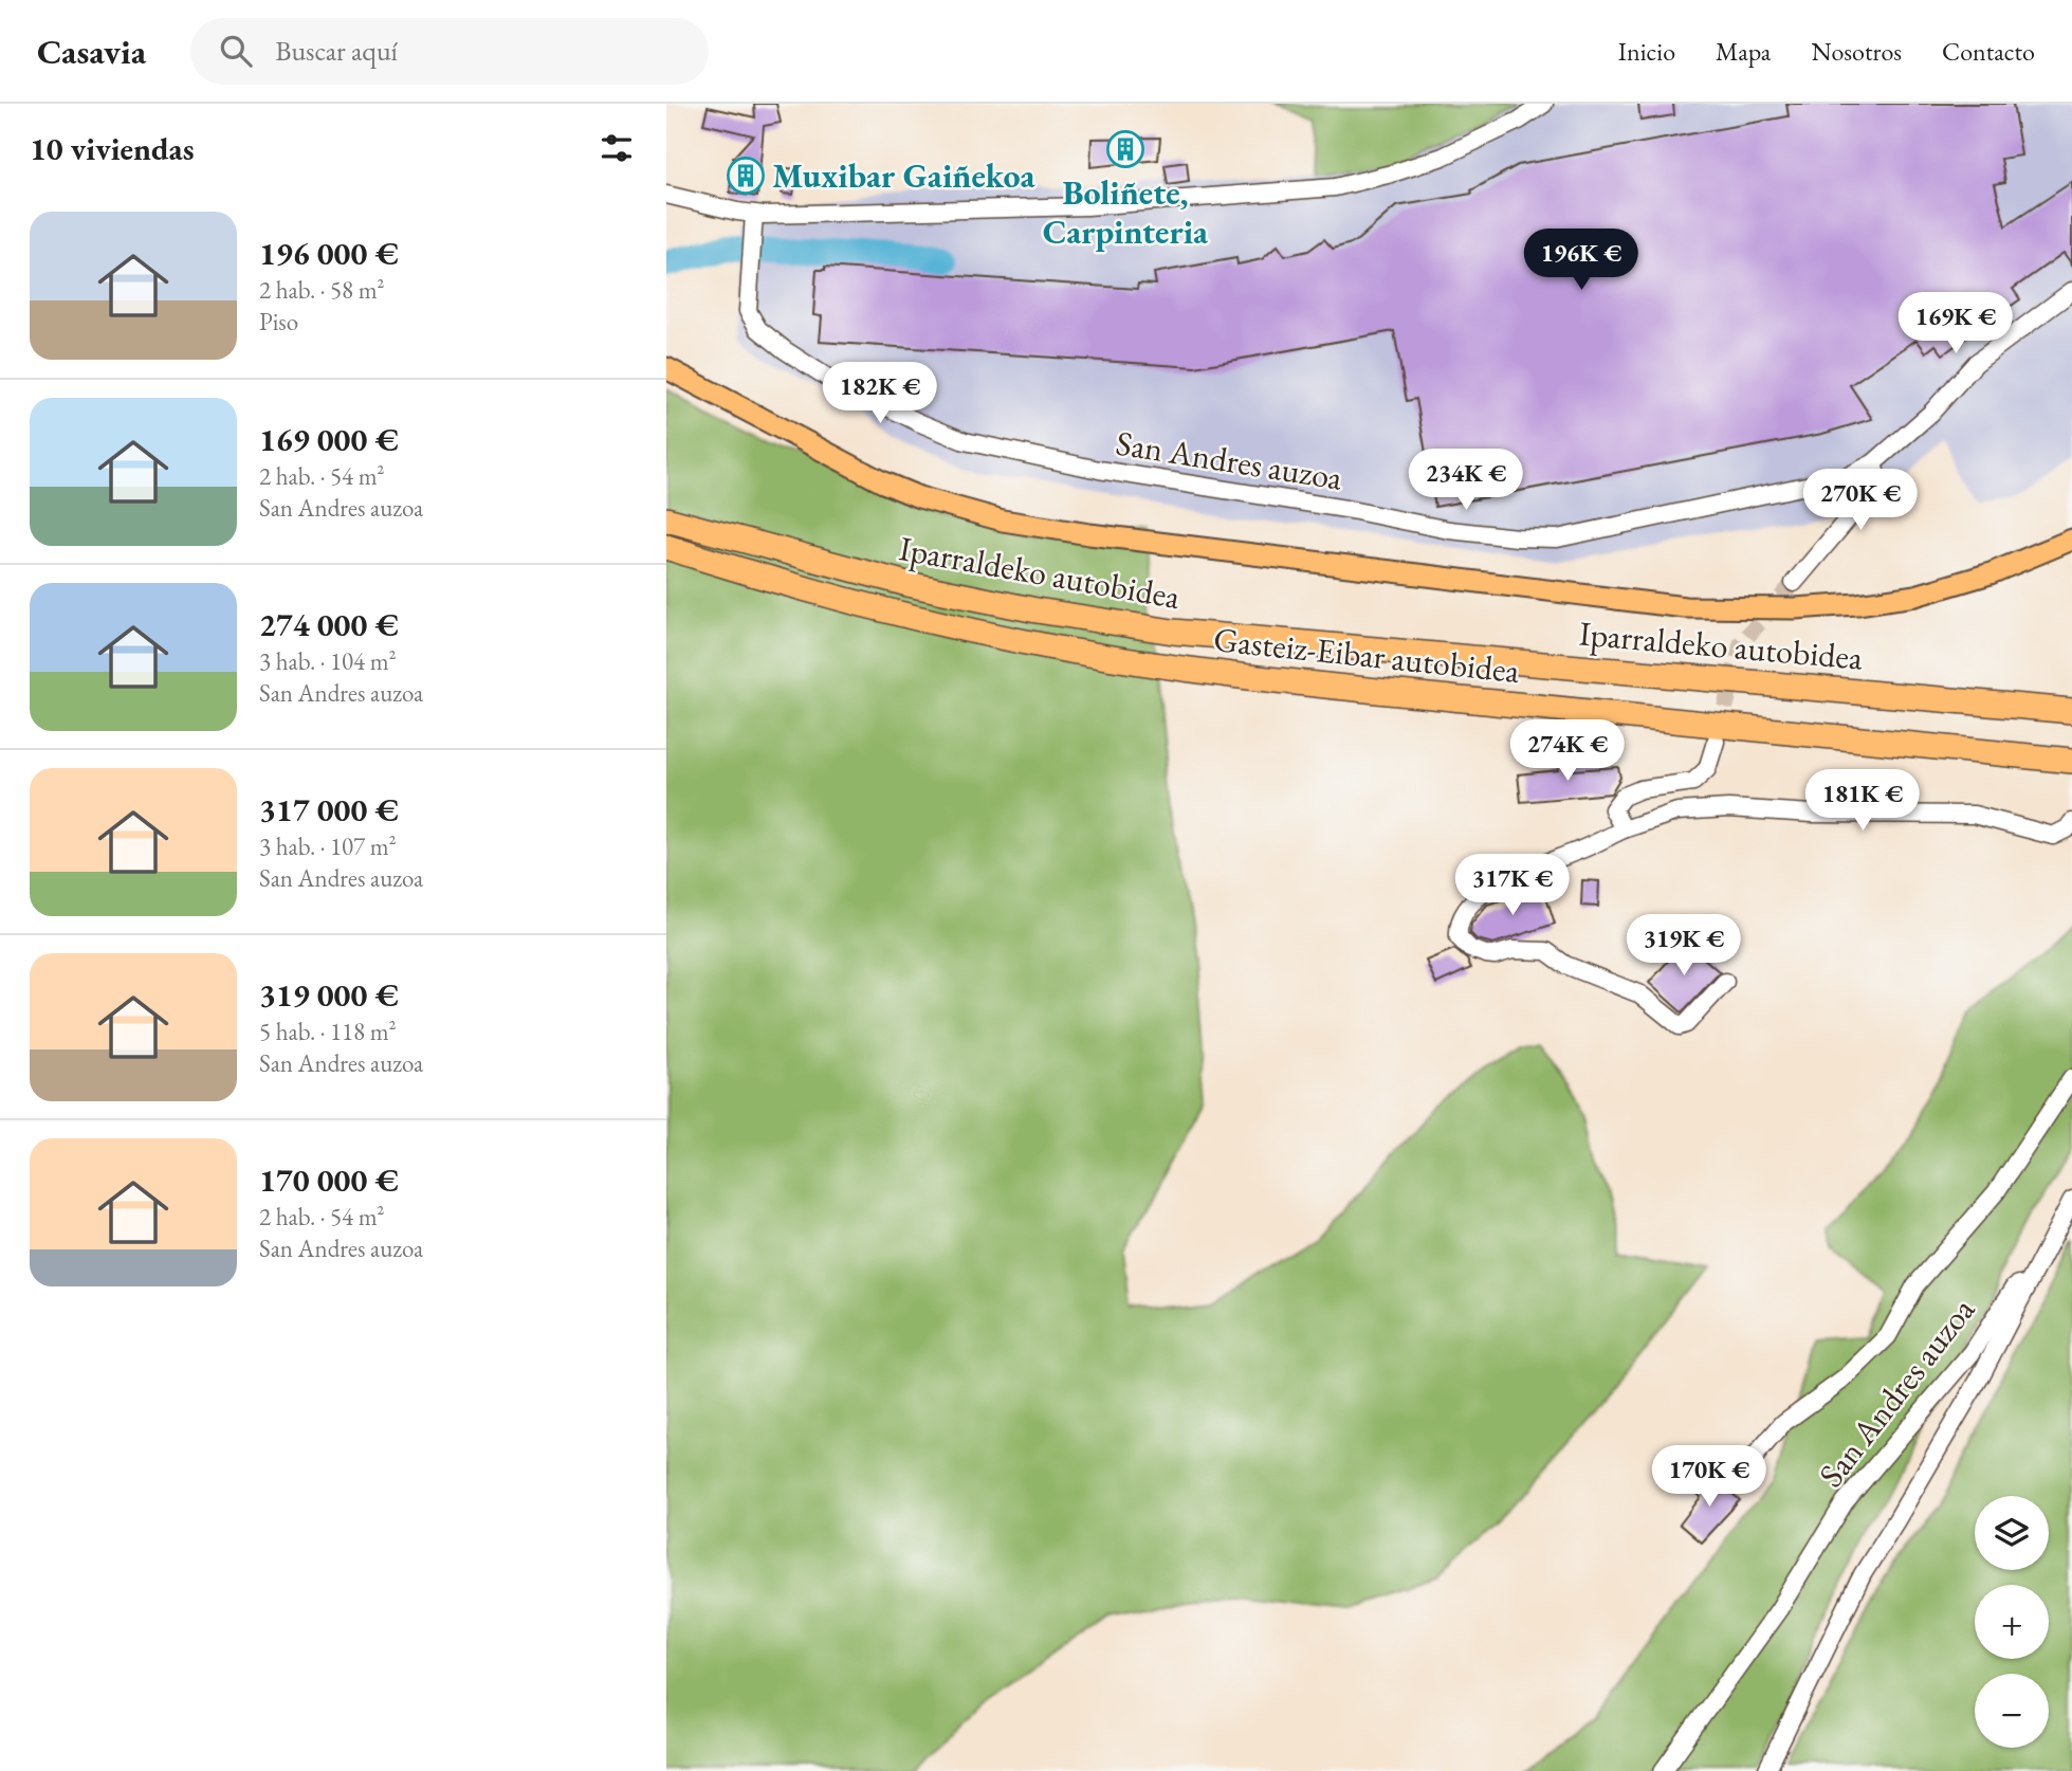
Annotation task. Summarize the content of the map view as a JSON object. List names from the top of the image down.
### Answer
{
  "streets": {
    "highway": ["Iparraldeko autobidea", "Gasteiz-Eibar autobidea"],
    "street": ["San Andres auzoa"]
  },
  "places": {
    "building": ["Boliñete, Carpinteria", "Muxibar Gaiñekoa"]
  },
  "page": {
    "header": "Casavia",
    "search": "Buscar aquí",
    "nav": [
      "Inicio",
      "Mapa",
      "Nosotros",
      "Contacto"
    ],
    "heading": "10 viviendas",
    "list": [
      {
        "name": "196 000 €",
        "note": "2 hab. · 58 m² · Piso"
      },
      {
        "name": "169 000 €",
        "note": "2 hab. · 54 m² · San Andres auzoa"
      },
      {
        "name": "274 000 €",
        "note": "3 hab. · 104 m² · San Andres auzoa"
      },
      {
        "name": "317 000 €",
        "note": "3 hab. · 107 m² · San Andres auzoa"
      },
      {
        "name": "319 000 €",
        "note": "5 hab. · 118 m² · San Andres auzoa"
      },
      {
        "name": "170 000 €",
        "note": "2 hab. · 54 m² · San Andres auzoa"
      }
    ],
    "price": [
      "196K €",
      "169K €",
      "182K €",
      "234K €",
      "270K €",
      "274K €",
      "181K €",
      "317K €",
      "319K €",
      "170K €"
    ],
    "map_buttons": ["+", "−"]
  }
}
